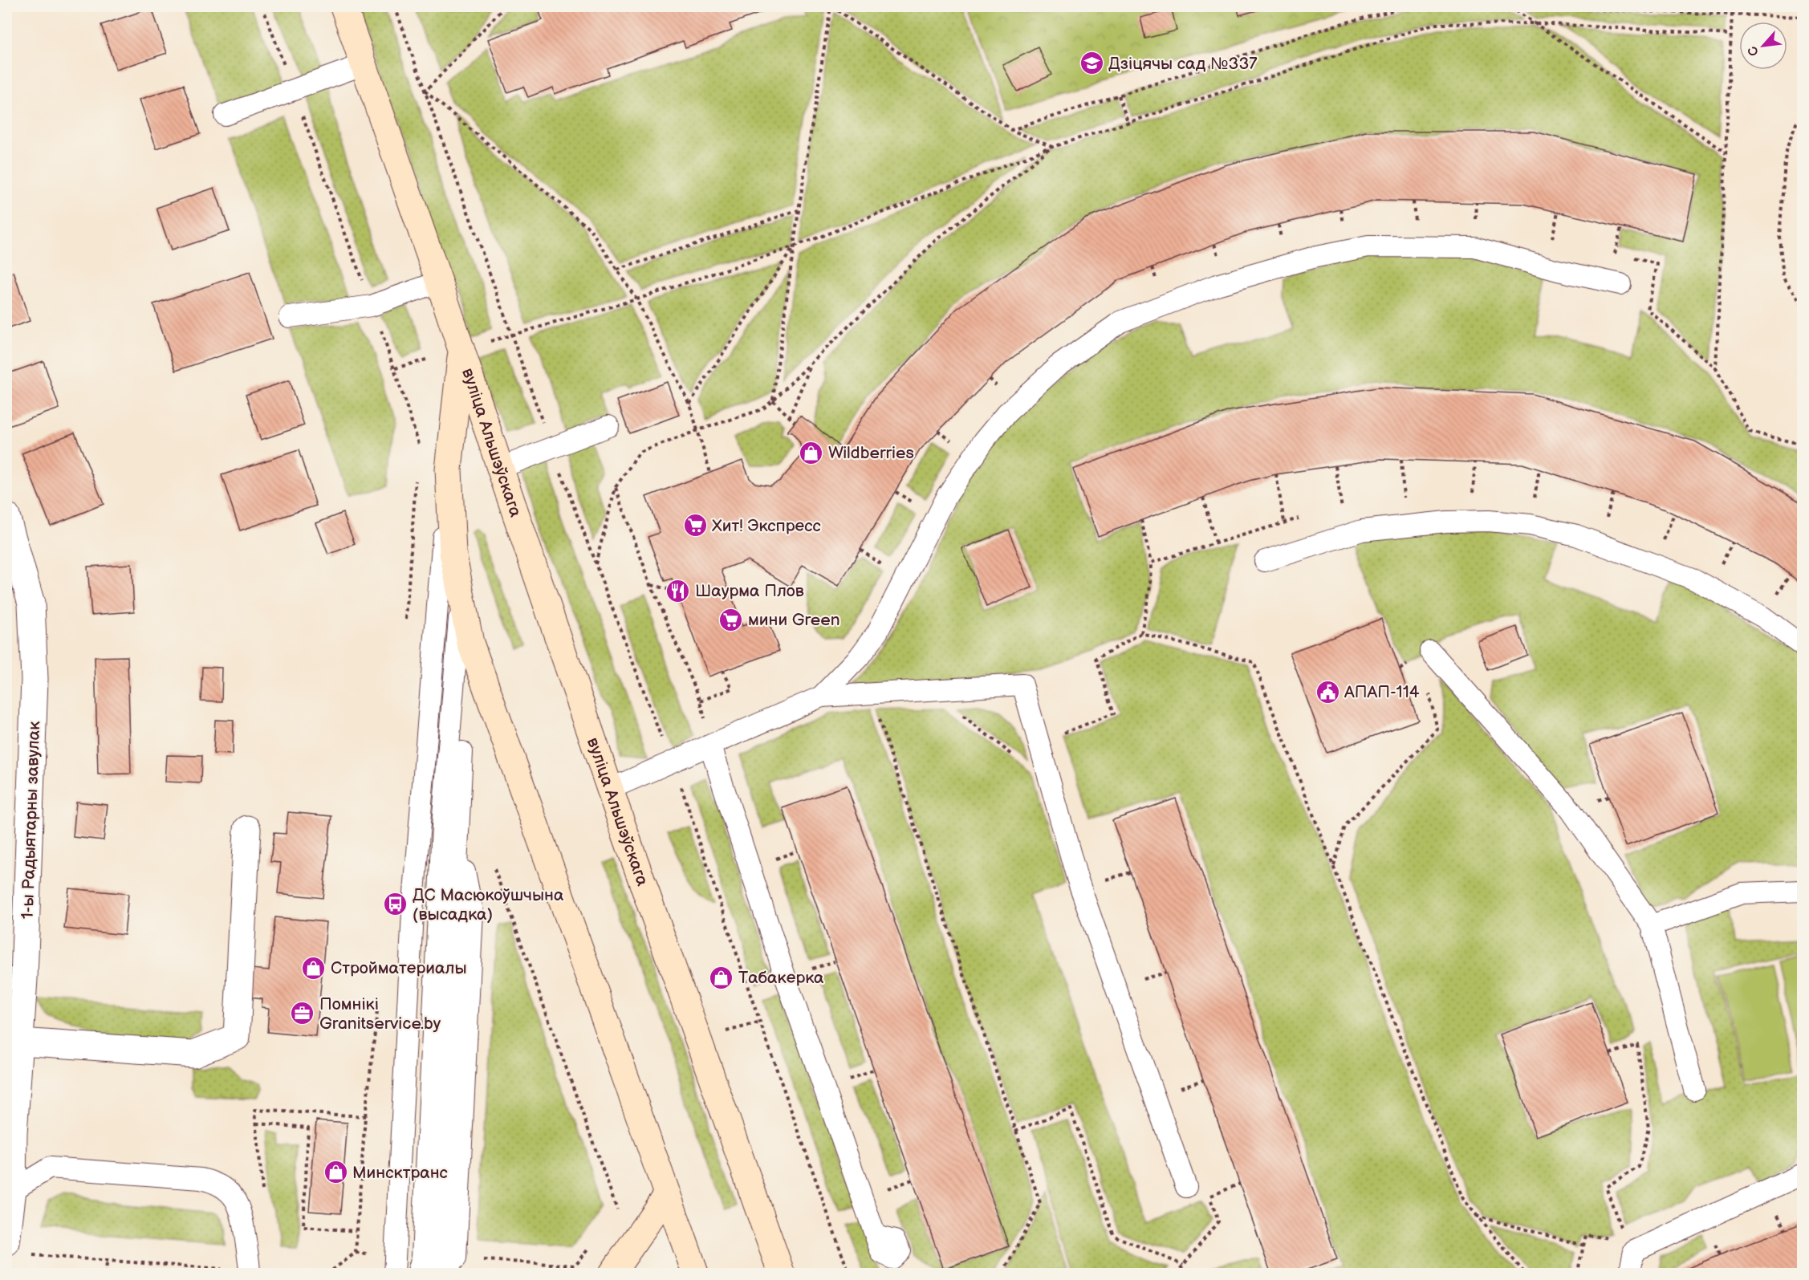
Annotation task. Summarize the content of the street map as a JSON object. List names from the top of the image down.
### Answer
{
  "streets": {
    "main road": ["вуліца Альшэўскага"],
    "street": ["1-ы Радыятарны завулак"]
  },
  "places": {
    "school or university": ["Дзіцячы сад №337"],
    "shop": [
      "Wildberries",
      "Стройматериалы",
      "Табакерка",
      "Минсктранс"
    ],
    "supermarket": ["Хит! Экспресс", "мини Green"],
    "restaurant": ["Шаурма Плов"],
    "public building": ["АПАП-114"],
    "bus stop": ["ДС Масюкоўшчына (высадка)"],
    "office": ["Помнікі Granitservice.by"]
  },
  "north": "bottom left"
}
